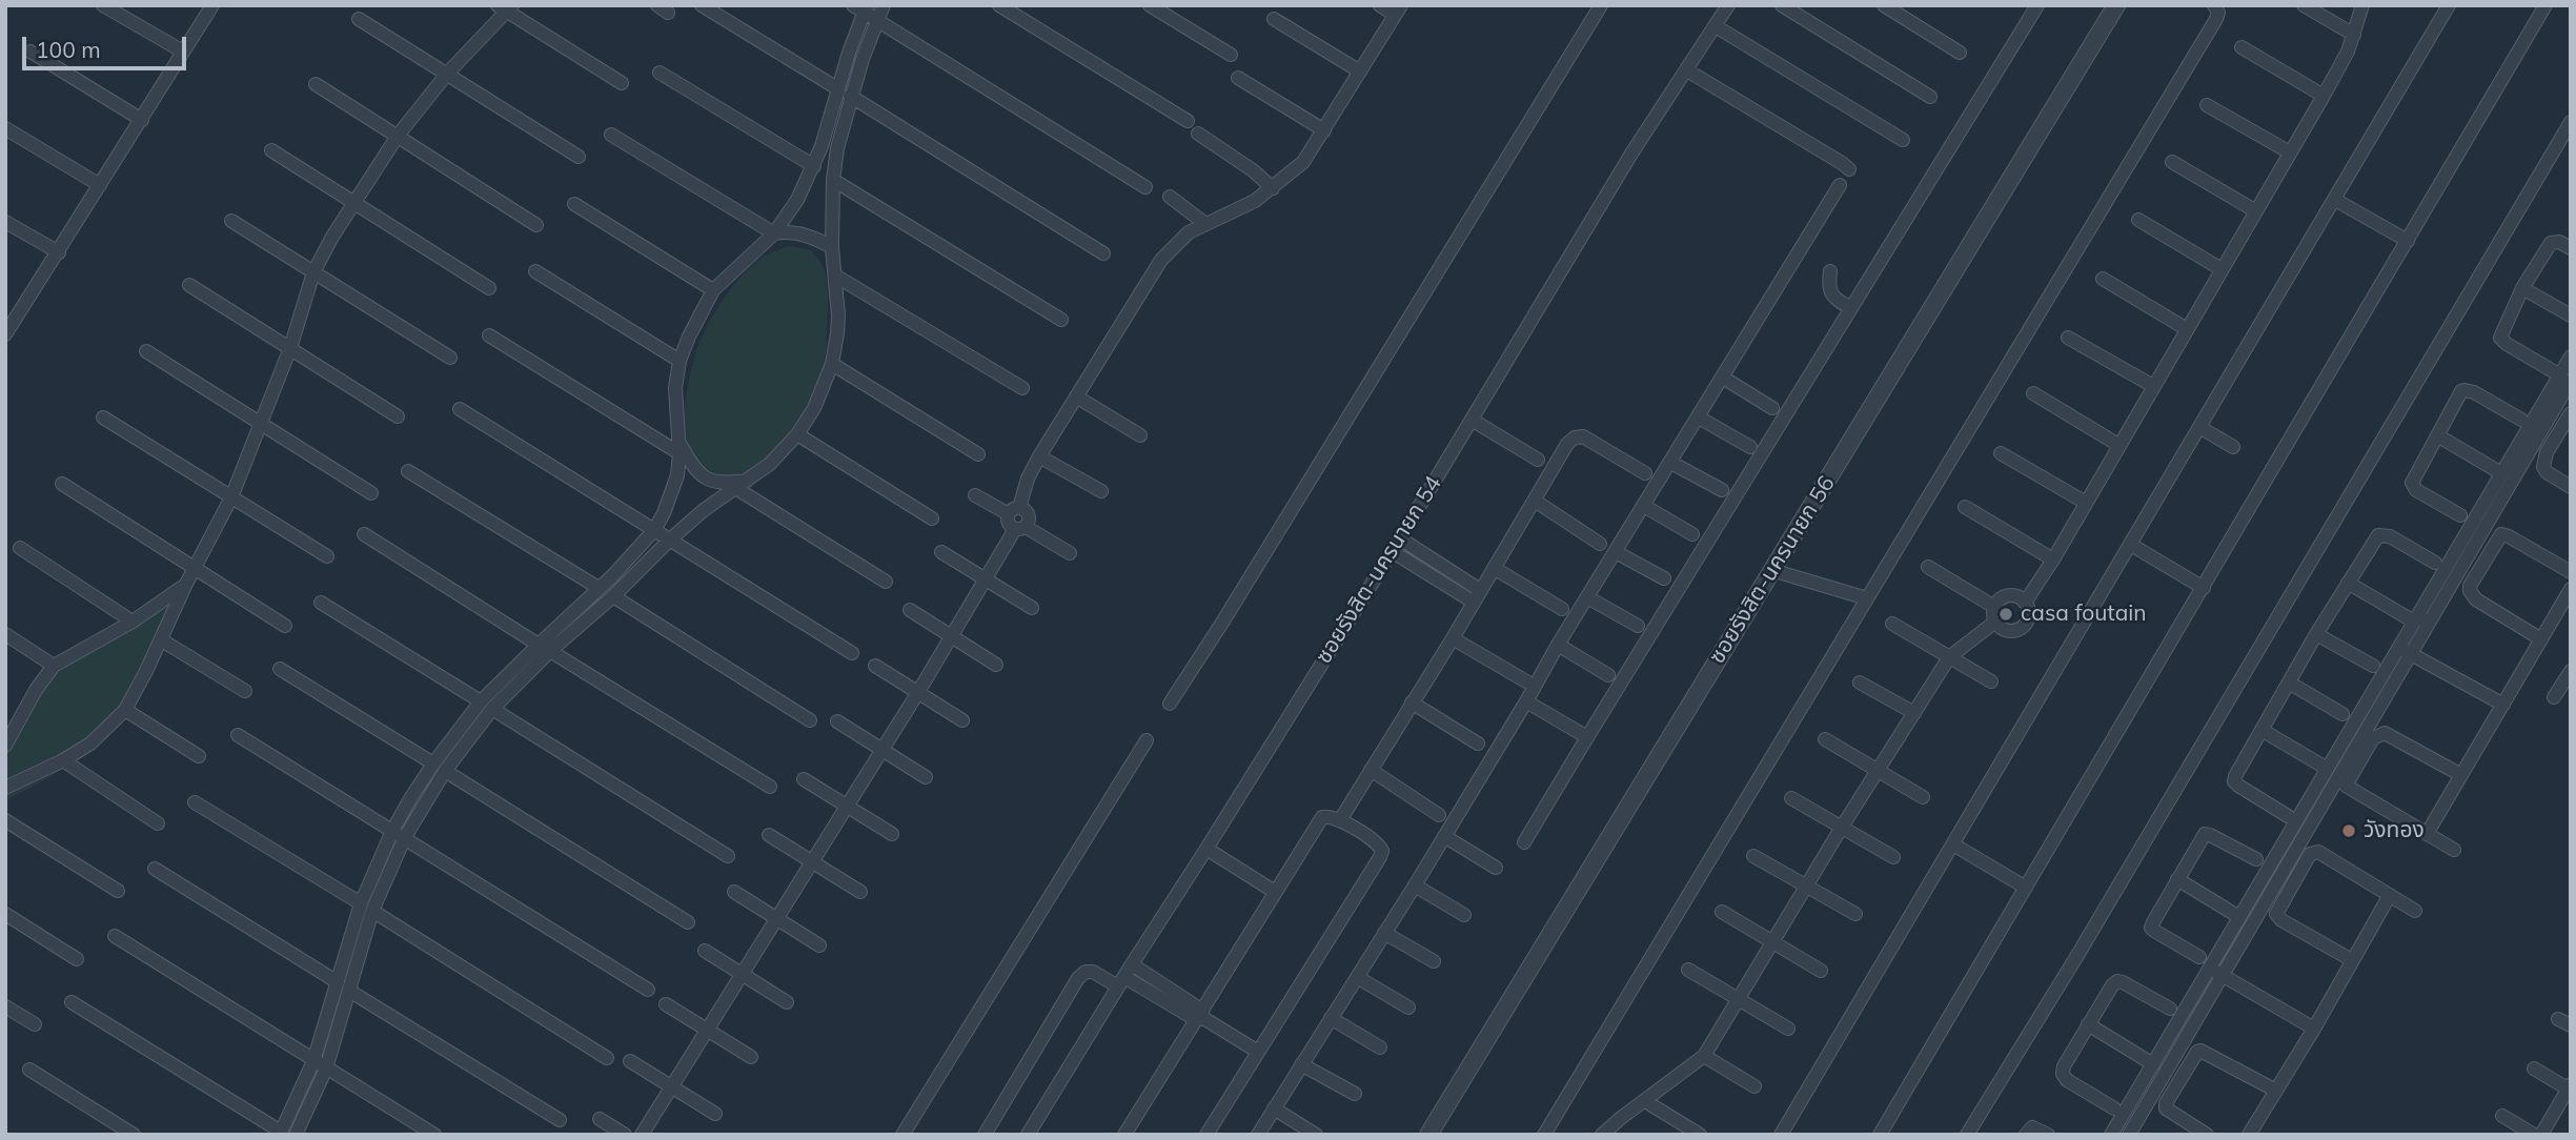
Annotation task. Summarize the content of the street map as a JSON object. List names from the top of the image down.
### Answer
{
  "streets": {
    "street": ["ซอยรังสิต-นครนายก 54", "ซอยรังสิต-นครนายก 56"]
  },
  "places": ["casa foutain", "วังทอง"],
  "scale_bar": "100 m"
}
